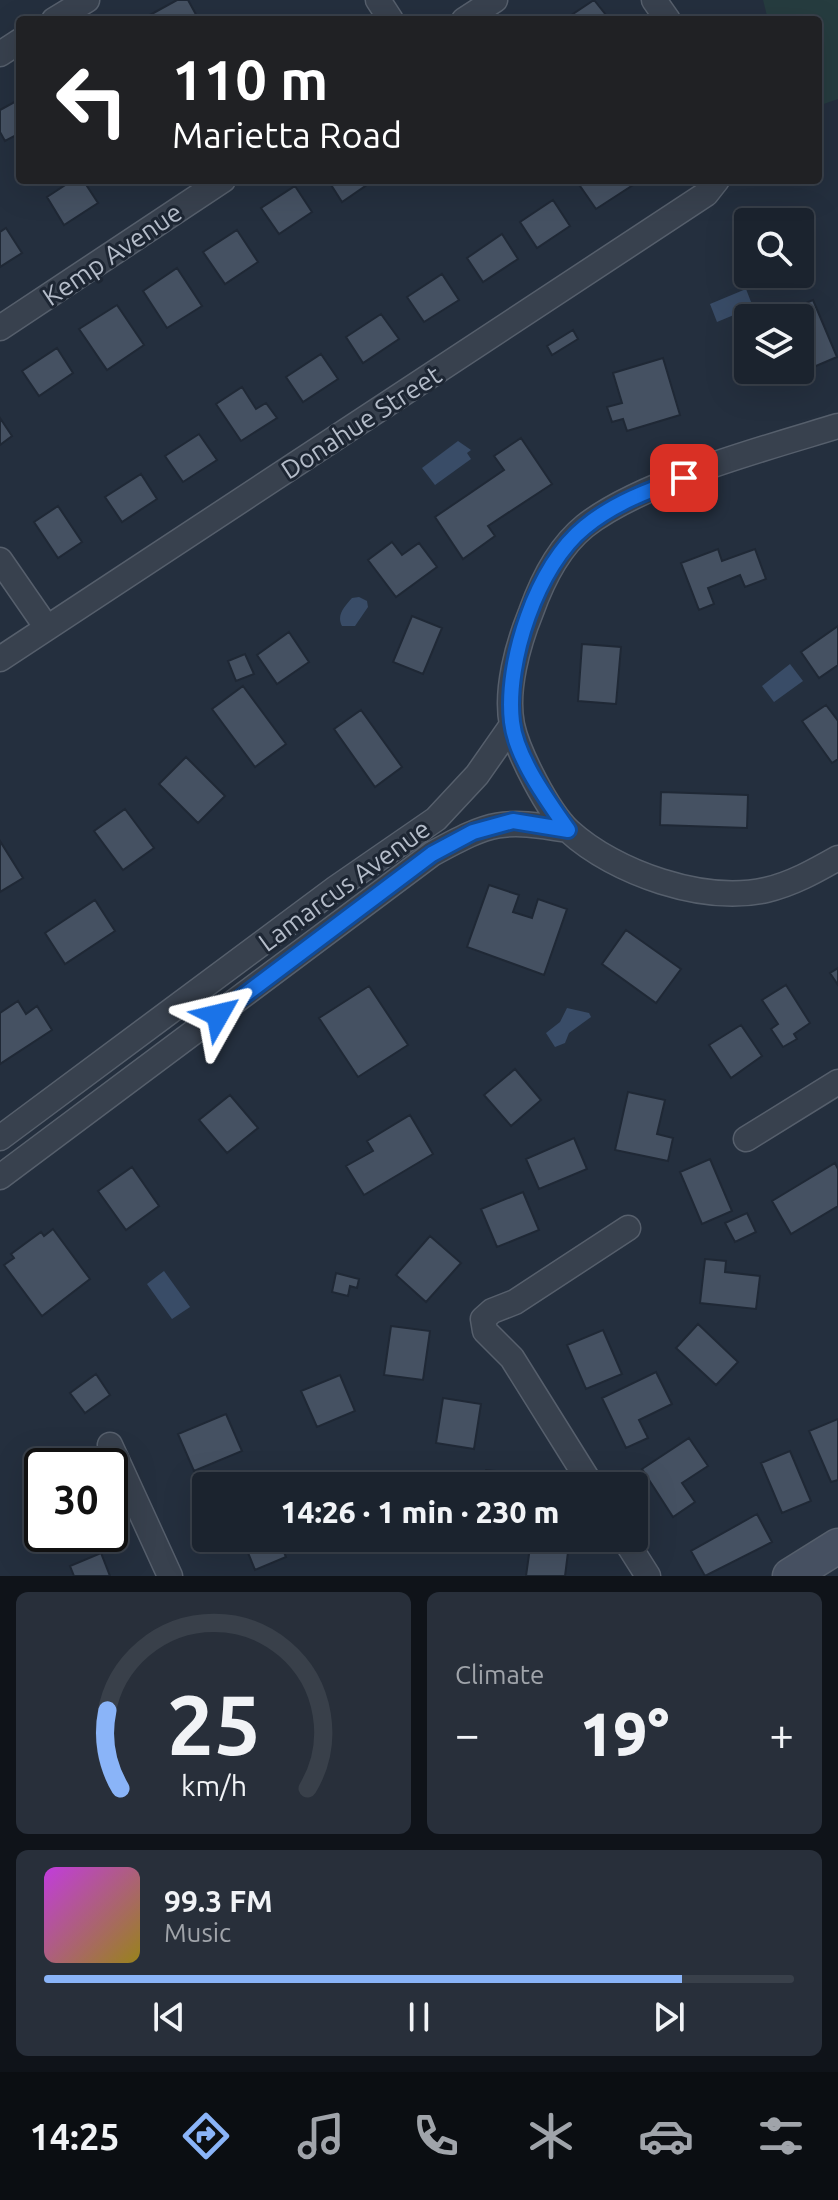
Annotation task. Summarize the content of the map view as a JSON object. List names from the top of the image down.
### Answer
{
  "streets": {
    "street": ["Kemp Avenue", "Donahue Street", "Lamarcus Avenue"]
  },
  "page": {
    "turn": ["110 m", "Marietta Road"],
    "limit": "30",
    "trip": "14:26 · 1 min · 230 m",
    "tile": "Climate",
    "heat": ["−", "19°", "+"],
    "song": ["99.3 FM", "Music"],
    "tabs": "14:25",
    "gauge": ["25", "km/h"]
  }
}
